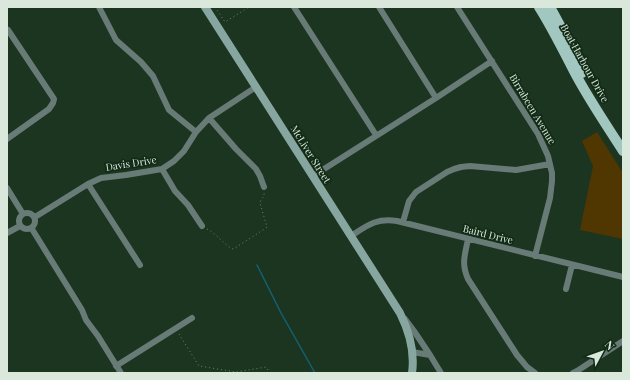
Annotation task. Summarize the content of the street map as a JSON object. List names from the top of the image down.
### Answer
{
  "streets": {
    "main road": ["Boat Harbour Drive"],
    "street": [
      "Birrabeen Avenue",
      "McLiver Street",
      "Davis Drive",
      "Baird Drive"
    ]
  },
  "crossings": [
    ["Birrabeen Avenue", "Baird Drive"],
    ["McLiver Street", "Davis Drive"],
    ["McLiver Street", "Baird Drive"]
  ],
  "north": "top right"
}
